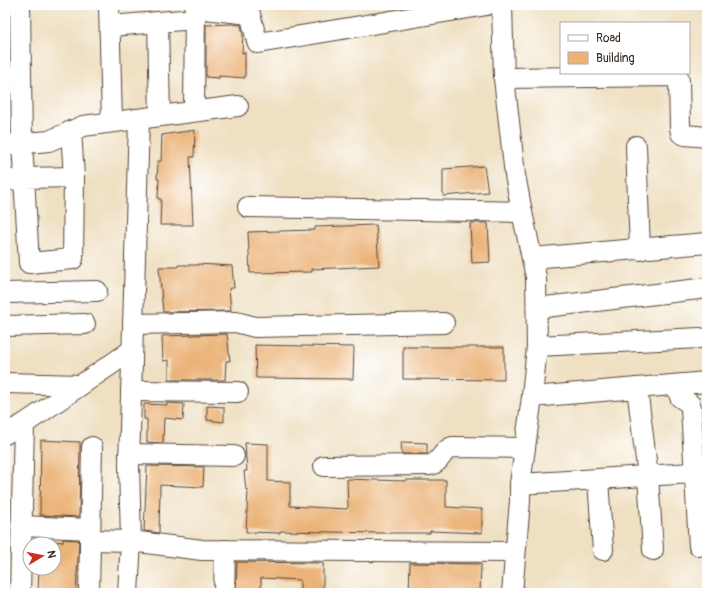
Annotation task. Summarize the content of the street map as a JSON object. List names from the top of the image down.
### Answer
{
  "legend": ["Road", "Building"],
  "north": "right"
}
